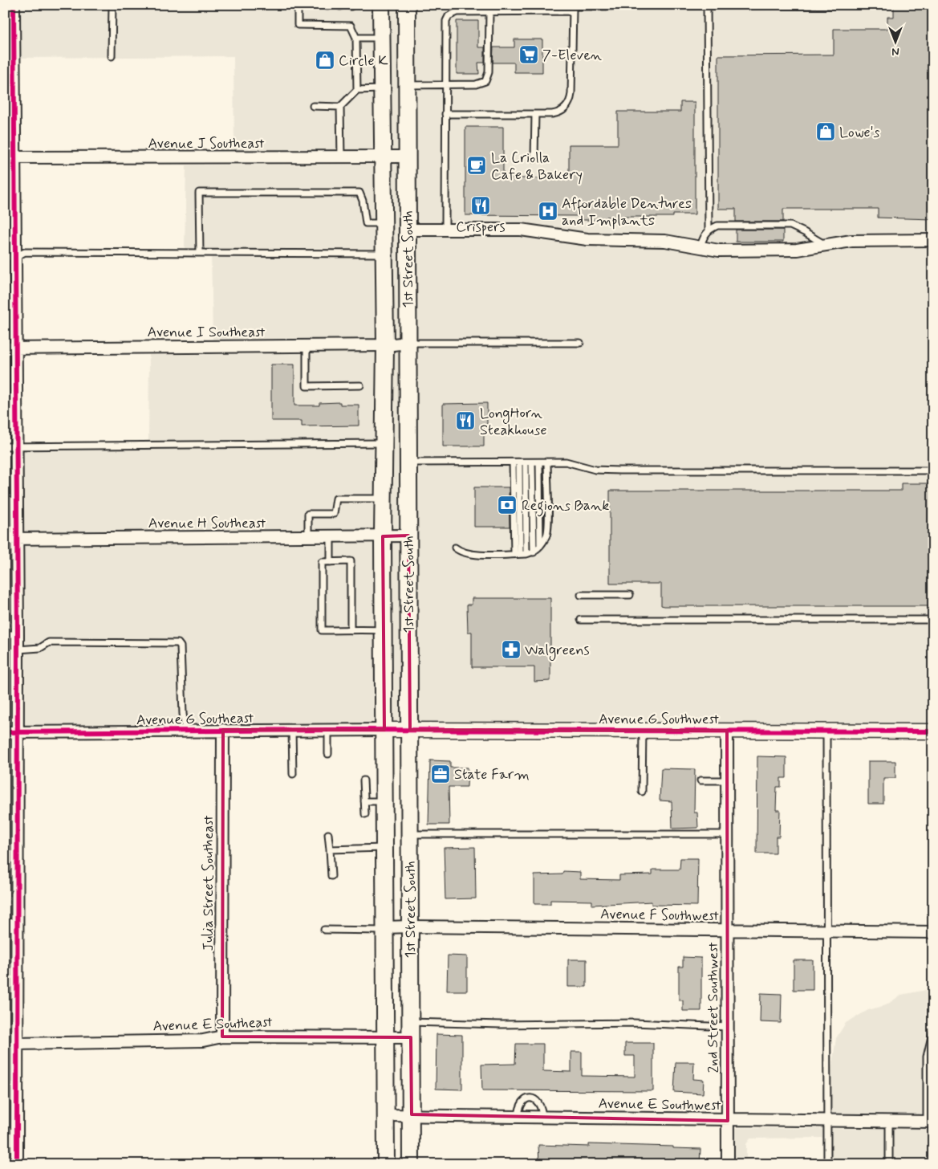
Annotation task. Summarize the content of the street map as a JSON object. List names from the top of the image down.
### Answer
{
  "streets": {
    "main road": ["1st Street South"],
    "street": [
      "Avenue J Southeast",
      "Avenue I Southeast",
      "Avenue H Southeast",
      "Avenue G Southeast",
      "Avenue G Southwest",
      "Julia Street Southeast",
      "Avenue F Southwest",
      "2nd Street Southwest",
      "Avenue E Southeast",
      "Avenue E Southwest"
    ]
  },
  "crossings": [
    ["Avenue J Southeast", "1st Street South"],
    ["1st Street South", "Avenue I Southeast"],
    ["1st Street South", "Avenue H Southeast"],
    ["1st Street South", "Avenue G Southeast"],
    ["1st Street South", "Avenue G Southwest"],
    ["1st Street South", "Avenue F Southwest"],
    ["1st Street South", "Avenue E Southeast"],
    ["1st Street South", "Avenue E Southwest"],
    ["Avenue G Southeast", "Avenue G Southwest"],
    ["Avenue G Southeast", "Julia Street Southeast"],
    ["Avenue G Southwest", "2nd Street Southwest"],
    ["Julia Street Southeast", "Avenue E Southeast"],
    ["Avenue F Southwest", "2nd Street Southwest"],
    ["2nd Street Southwest", "Avenue E Southwest"]
  ],
  "places": {
    "supermarket": ["7-Eleven"],
    "shop": ["Circle K", "Lowe's"],
    "cafe": ["La Criolla Cafe & Bakery"],
    "restaurant": ["Crispers", "LongHorn Steakhouse"],
    "hospital": ["Affordable Dentures and Implants"],
    "bank": ["Regions Bank"],
    "pharmacy": ["Walgreens"],
    "office": ["State Farm"]
  },
  "north": "bottom"
}
